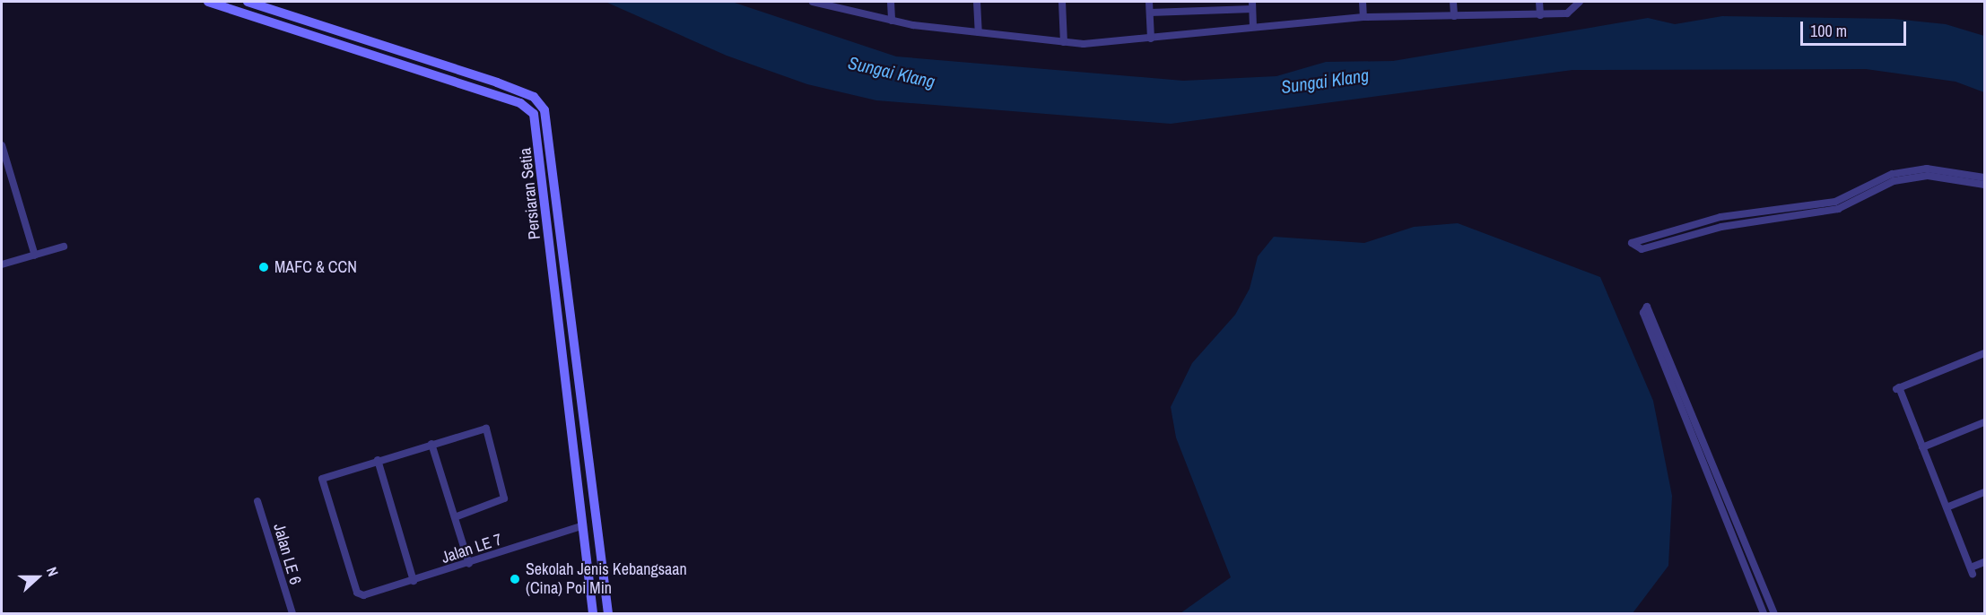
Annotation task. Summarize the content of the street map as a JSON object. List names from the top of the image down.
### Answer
{
  "streets": {
    "street": ["Persiaran Setia", "Jalan LE 7", "Jalan LE 6"]
  },
  "crossings": [
    ["Persiaran Setia", "Jalan LE 7"]
  ],
  "water": ["Sungai Klang"],
  "places": ["MAFC & CCN", "Sekolah Jenis Kebangsaan (Cina) Poi Min"],
  "scale_bar": "100 m",
  "north": "right"
}
